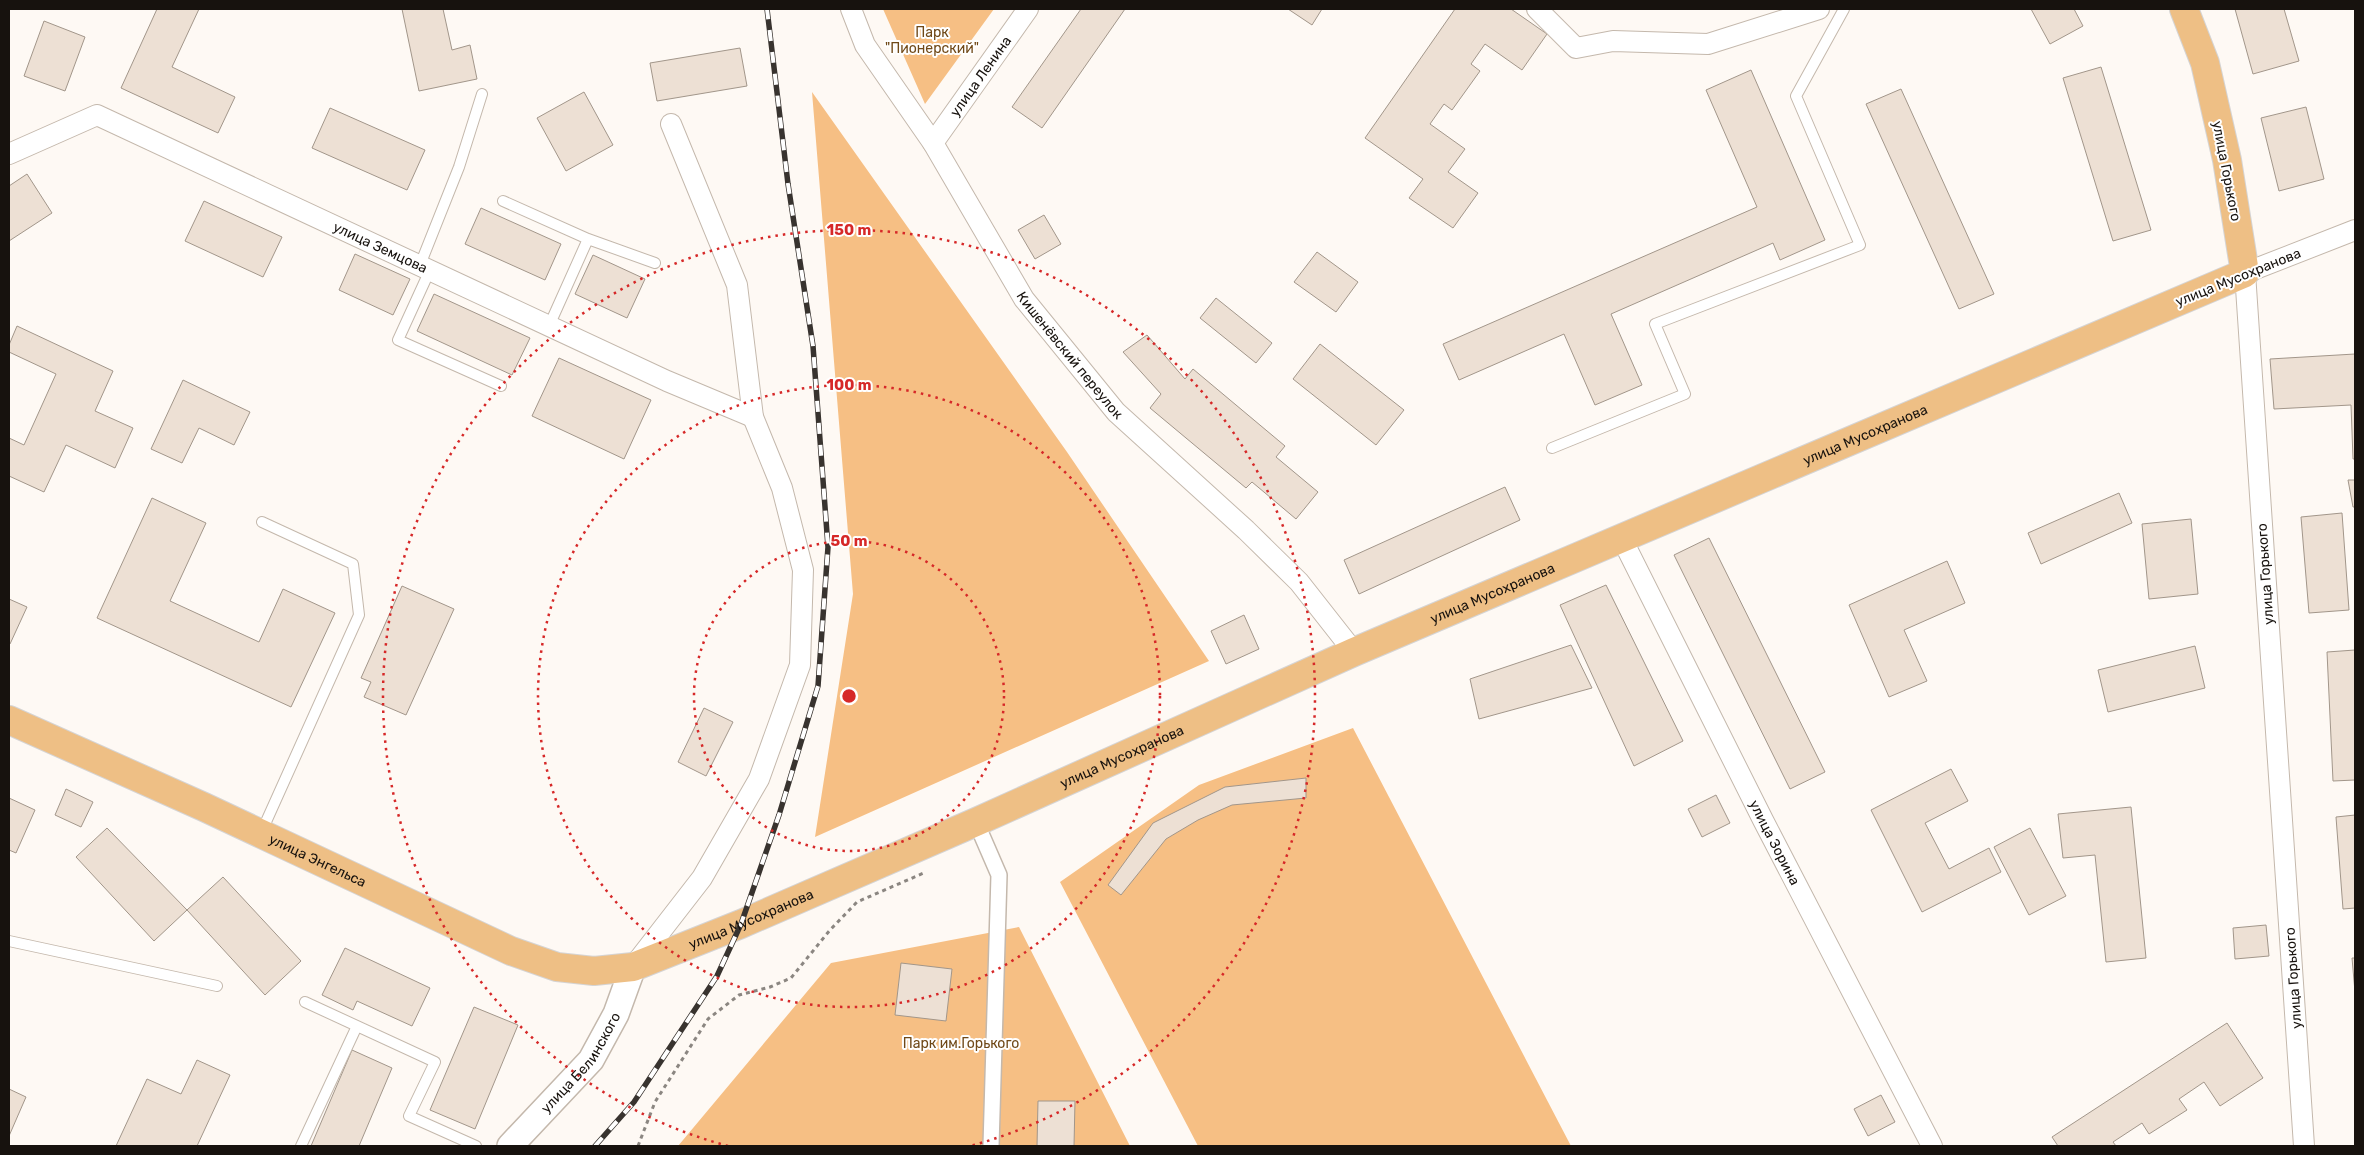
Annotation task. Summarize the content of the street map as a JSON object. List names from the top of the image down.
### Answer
{
  "streets": {
    "main road": ["улица Горького", "улица Мусохранова", "улица Энгельса"],
    "street": [
      "улица Ленина",
      "улица Земцова",
      "Кишенёвский переулок",
      "улица Зорина",
      "улица Белинского"
    ]
  },
  "crossings": [
    ["улица Ленина", "Кишенёвский переулок"],
    ["улица Горького", "улица Мусохранова"],
    ["улица Мусохранова", "Кишенёвский переулок"],
    ["улица Мусохранова", "улица Зорина"],
    ["улица Мусохранова", "улица Энгельса"],
    ["улица Мусохранова", "улица Белинского"],
    ["улица Энгельса", "улица Белинского"]
  ],
  "parks": ["Парк \"Пионерский\"", "Парк им.Горького"],
  "rings": ["150 m", "100 m", "50 m"]
}
